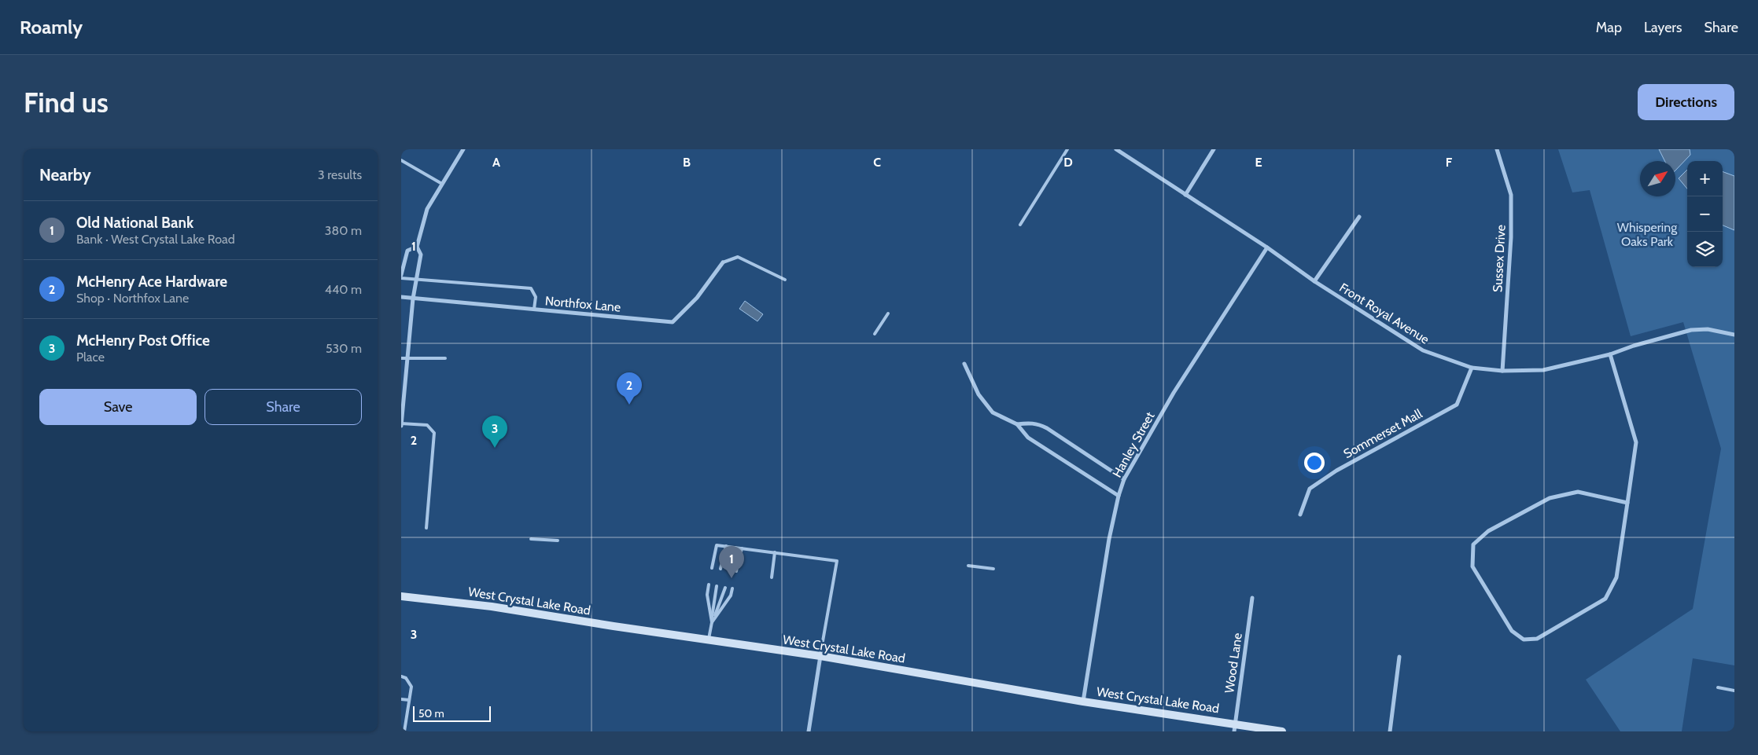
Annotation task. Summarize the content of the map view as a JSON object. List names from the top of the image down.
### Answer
{
  "streets": {
    "street": [
      "Sussex Drive",
      "Northfox Lane",
      "Front Royal Avenue",
      "Sommerset Mall",
      "Hanley Street",
      "West Crystal Lake Road",
      "Wood Lane"
    ]
  },
  "crossings": [
    ["Sussex Drive", "Front Royal Avenue"],
    ["Front Royal Avenue", "Sommerset Mall"],
    ["Front Royal Avenue", "Hanley Street"],
    ["Hanley Street", "West Crystal Lake Road"],
    ["West Crystal Lake Road", "Wood Lane"]
  ],
  "parks": ["Whispering Oaks Park"],
  "scale_bar": "50 m",
  "north": "top right",
  "page": {
    "header": "Roamly",
    "nav": ["Map", "Layers", "Share"],
    "buttons": [
      "Directions",
      ["Save", "Share"]
    ],
    "title": "Find us",
    "heading": ["Nearby", "3 results"],
    "map_buttons": ["+", "−"],
    "list": [
      {
        "mark": "1",
        "name": "Old National Bank",
        "note": "Bank · West Crystal Lake Road",
        "value": "380 m"
      },
      {
        "mark": "2",
        "name": "McHenry Ace Hardware",
        "note": "Shop · Northfox Lane",
        "value": "440 m"
      },
      {
        "mark": "3",
        "name": "McHenry Post Office",
        "note": "Place",
        "value": "530 m"
      }
    ],
    "pins": ["2", "3", "1"],
    "scale": "50 m"
  },
  "grid": {
    "columns": [
      "A",
      "B",
      "C",
      "D",
      "E",
      "F"
    ],
    "rows": ["1", "2", "3"]
  }
}
